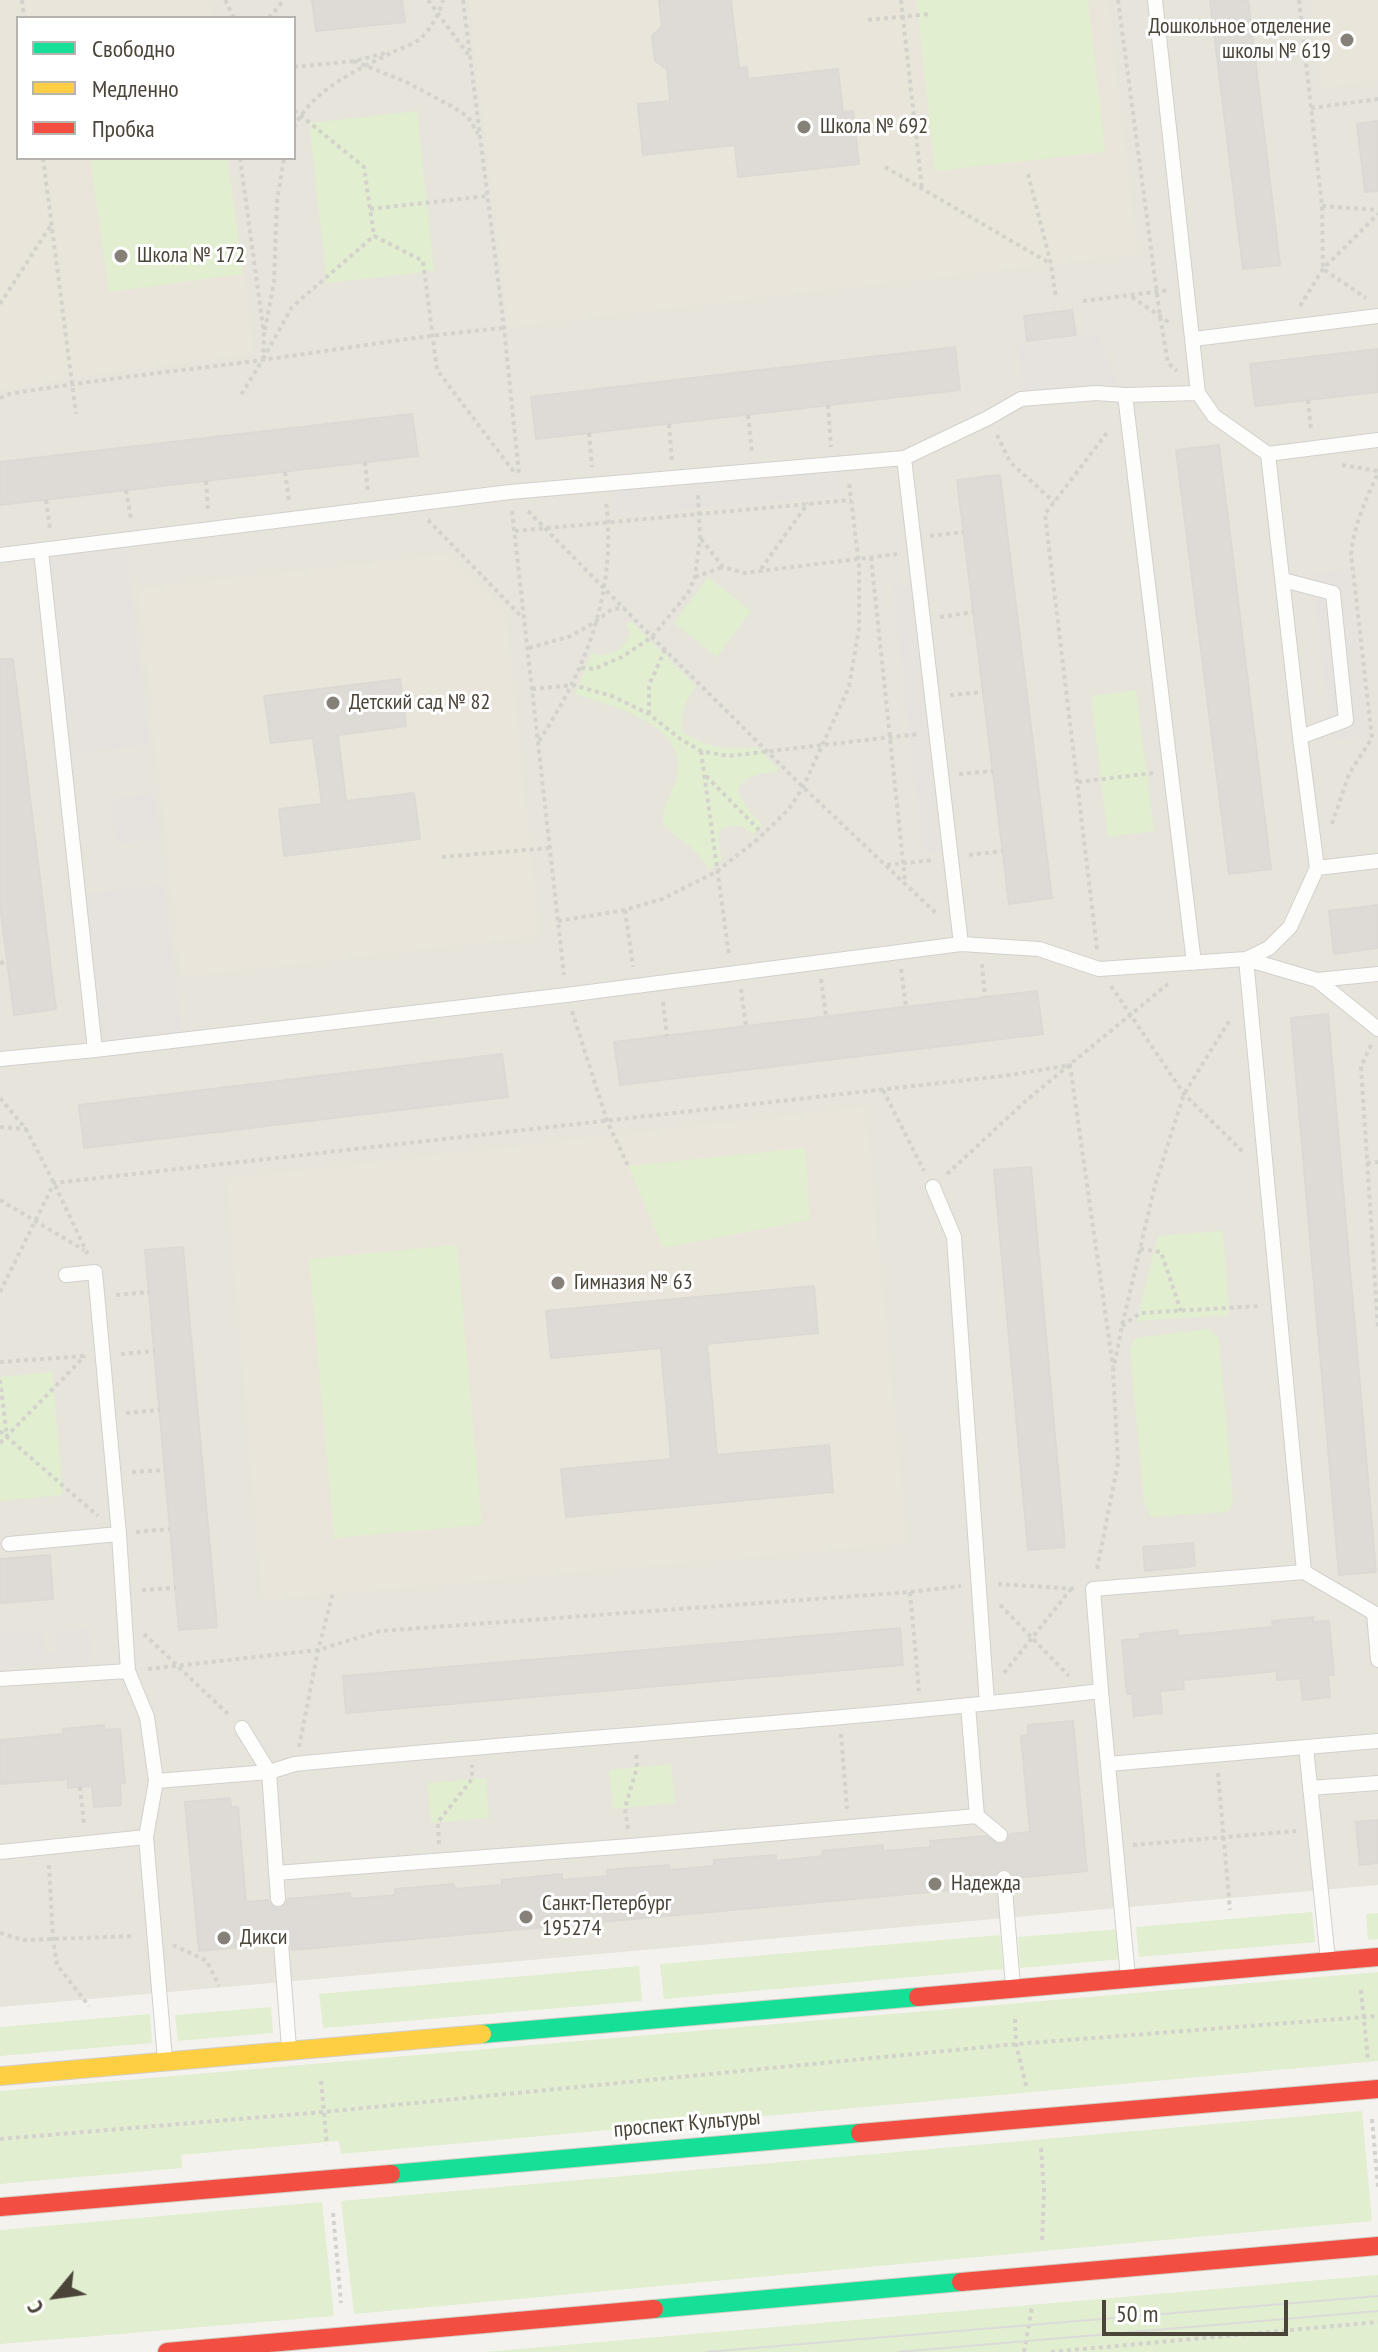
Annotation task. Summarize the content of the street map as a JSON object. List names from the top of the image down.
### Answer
{
  "streets": {
    "main road": ["проспект Культуры"]
  },
  "places": [
    "Дошкольное отделение школы № 619",
    "Школа № 692",
    "Школа № 172",
    "Детский сад № 82",
    "Гимназия № 63",
    "Надежда",
    "Санкт-Петербург 195274",
    "Дикси"
  ],
  "legend": ["Свободно", "Медленно", "Пробка"],
  "scale_bar": "50 m",
  "north": "bottom left"
}
